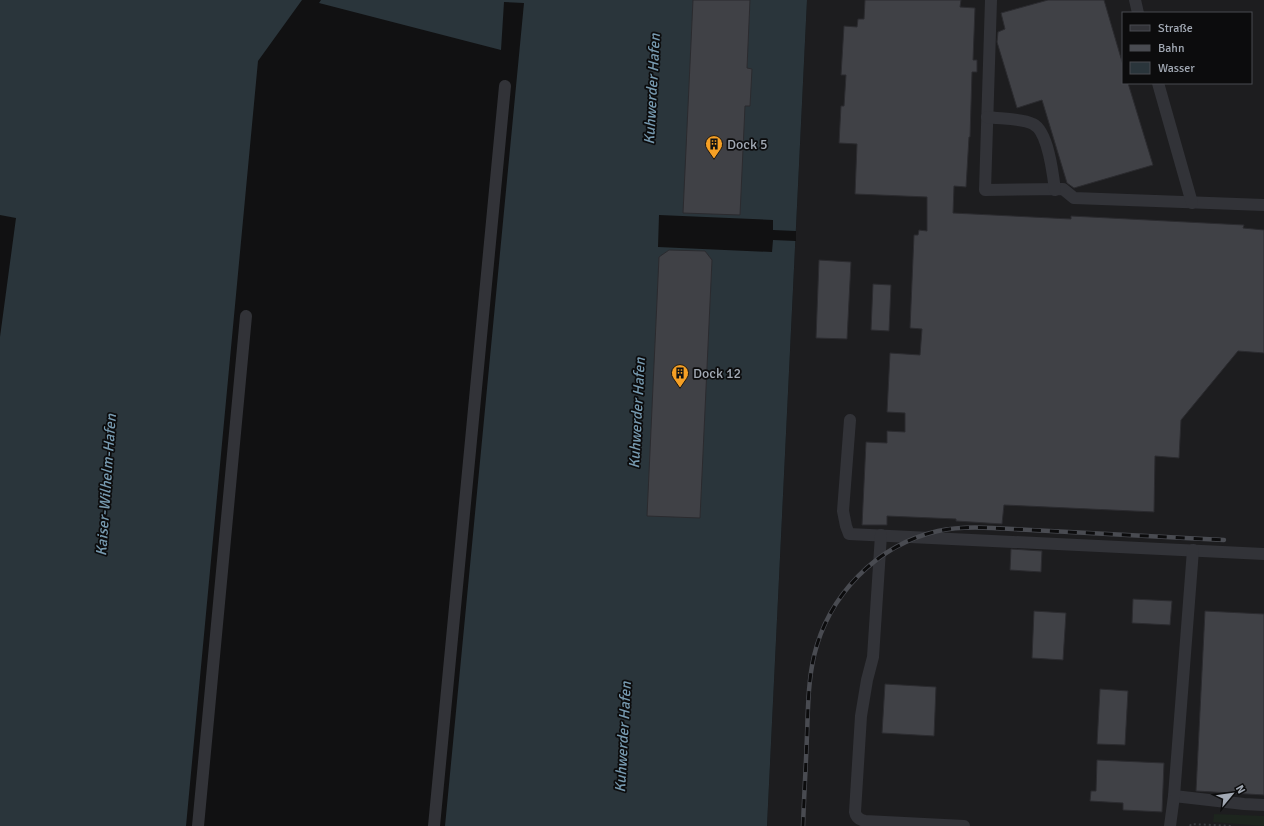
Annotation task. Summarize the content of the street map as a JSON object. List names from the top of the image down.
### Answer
{
  "water": ["Kuhwerder Hafen", "Kaiser-Wilhelm-Hafen"],
  "places": {
    "building": ["Dock 5", "Dock 12"]
  },
  "legend": ["Straße", "Bahn", "Wasser"],
  "north": "top right"
}
